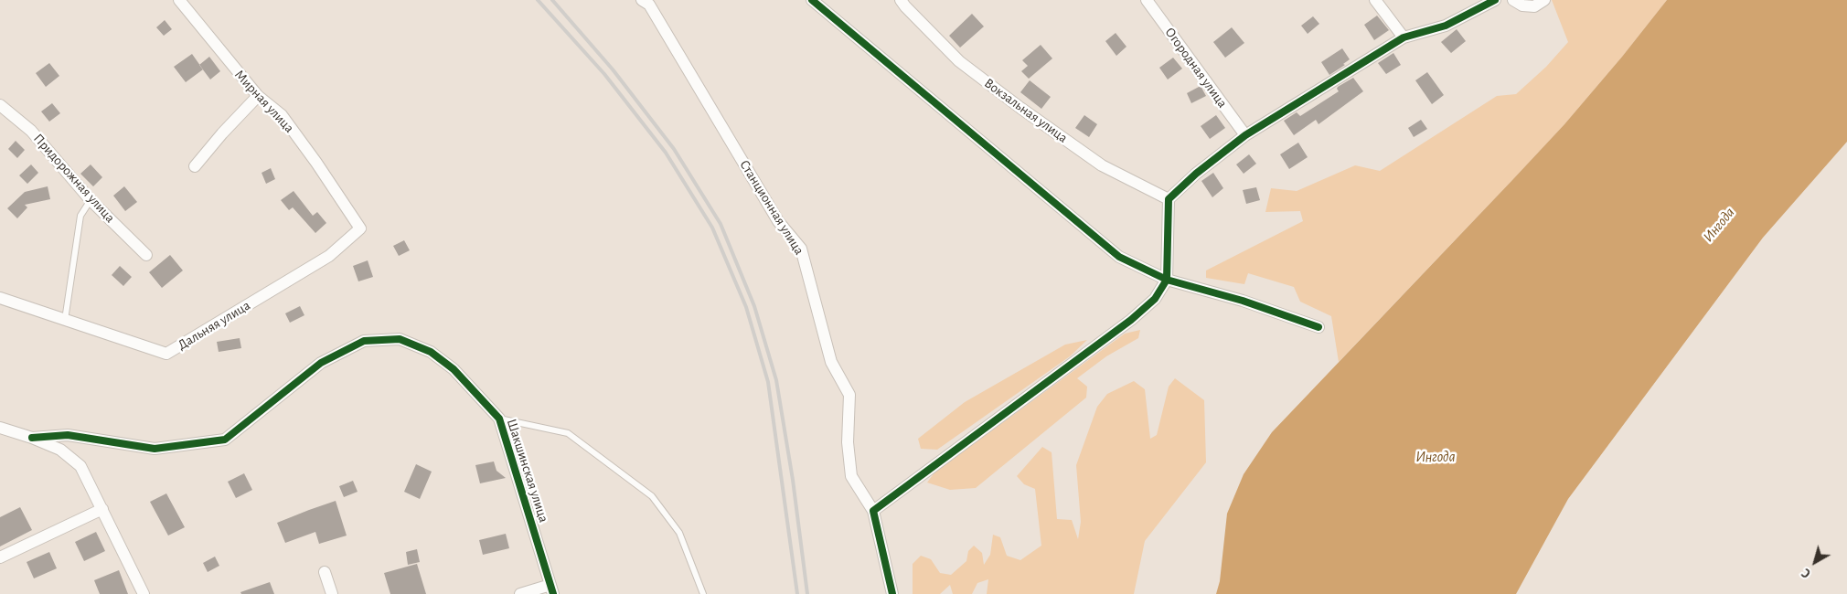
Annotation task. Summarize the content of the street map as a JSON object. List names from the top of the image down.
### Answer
{
  "streets": {
    "street": [
      "Огородная улица",
      "Мирная улица",
      "Вокзальная улица",
      "Придорожная улица",
      "Станционная улица",
      "Дальняя улица",
      "Шакшинская улица"
    ]
  },
  "crossings": [
    ["Мирная улица", "Дальняя улица"]
  ],
  "water": ["Ингода"],
  "north": "bottom left"
}
